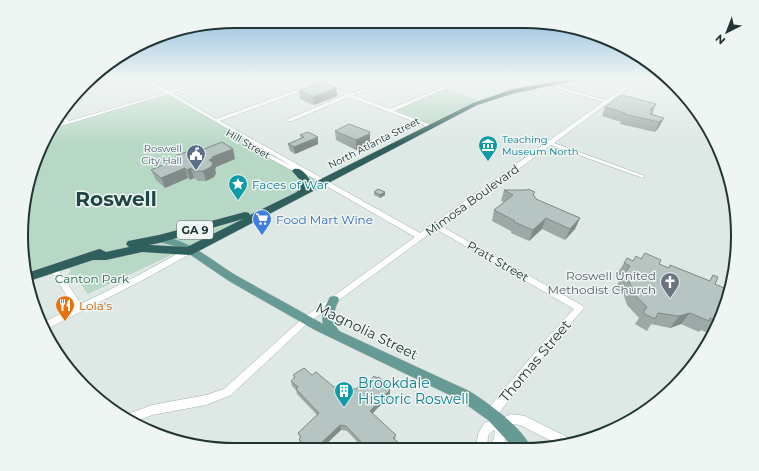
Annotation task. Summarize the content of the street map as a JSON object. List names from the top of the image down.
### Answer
{
  "streets": {
    "highway": ["North Atlanta Street", "GA 9"],
    "main road": ["Magnolia Street"],
    "street": [
      "Hill Street",
      "Mimosa Boulevard",
      "Pratt Street",
      "Thomas Street"
    ]
  },
  "crossings": [
    ["North Atlanta Street", "Hill Street"],
    ["North Atlanta Street", "GA 9"],
    ["North Atlanta Street", "Magnolia Street"],
    ["Mimosa Boulevard", "Pratt Street"],
    ["Mimosa Boulevard", "Magnolia Street"],
    ["GA 9", "Magnolia Street"],
    ["Pratt Street", "Thomas Street"],
    ["Magnolia Street", "Thomas Street"]
  ],
  "districts": ["Roswell"],
  "parks": ["Canton Park"],
  "places": {
    "museum": ["Teaching Museum North"],
    "public building": ["Roswell City Hall"],
    "place": ["Faces of War"],
    "supermarket": ["Food Mart Wine"],
    "church": ["Roswell United Methodist Church"],
    "restaurant": ["Lola's"],
    "building": ["Brookdale Historic Roswell"]
  },
  "north": "bottom left"
}
